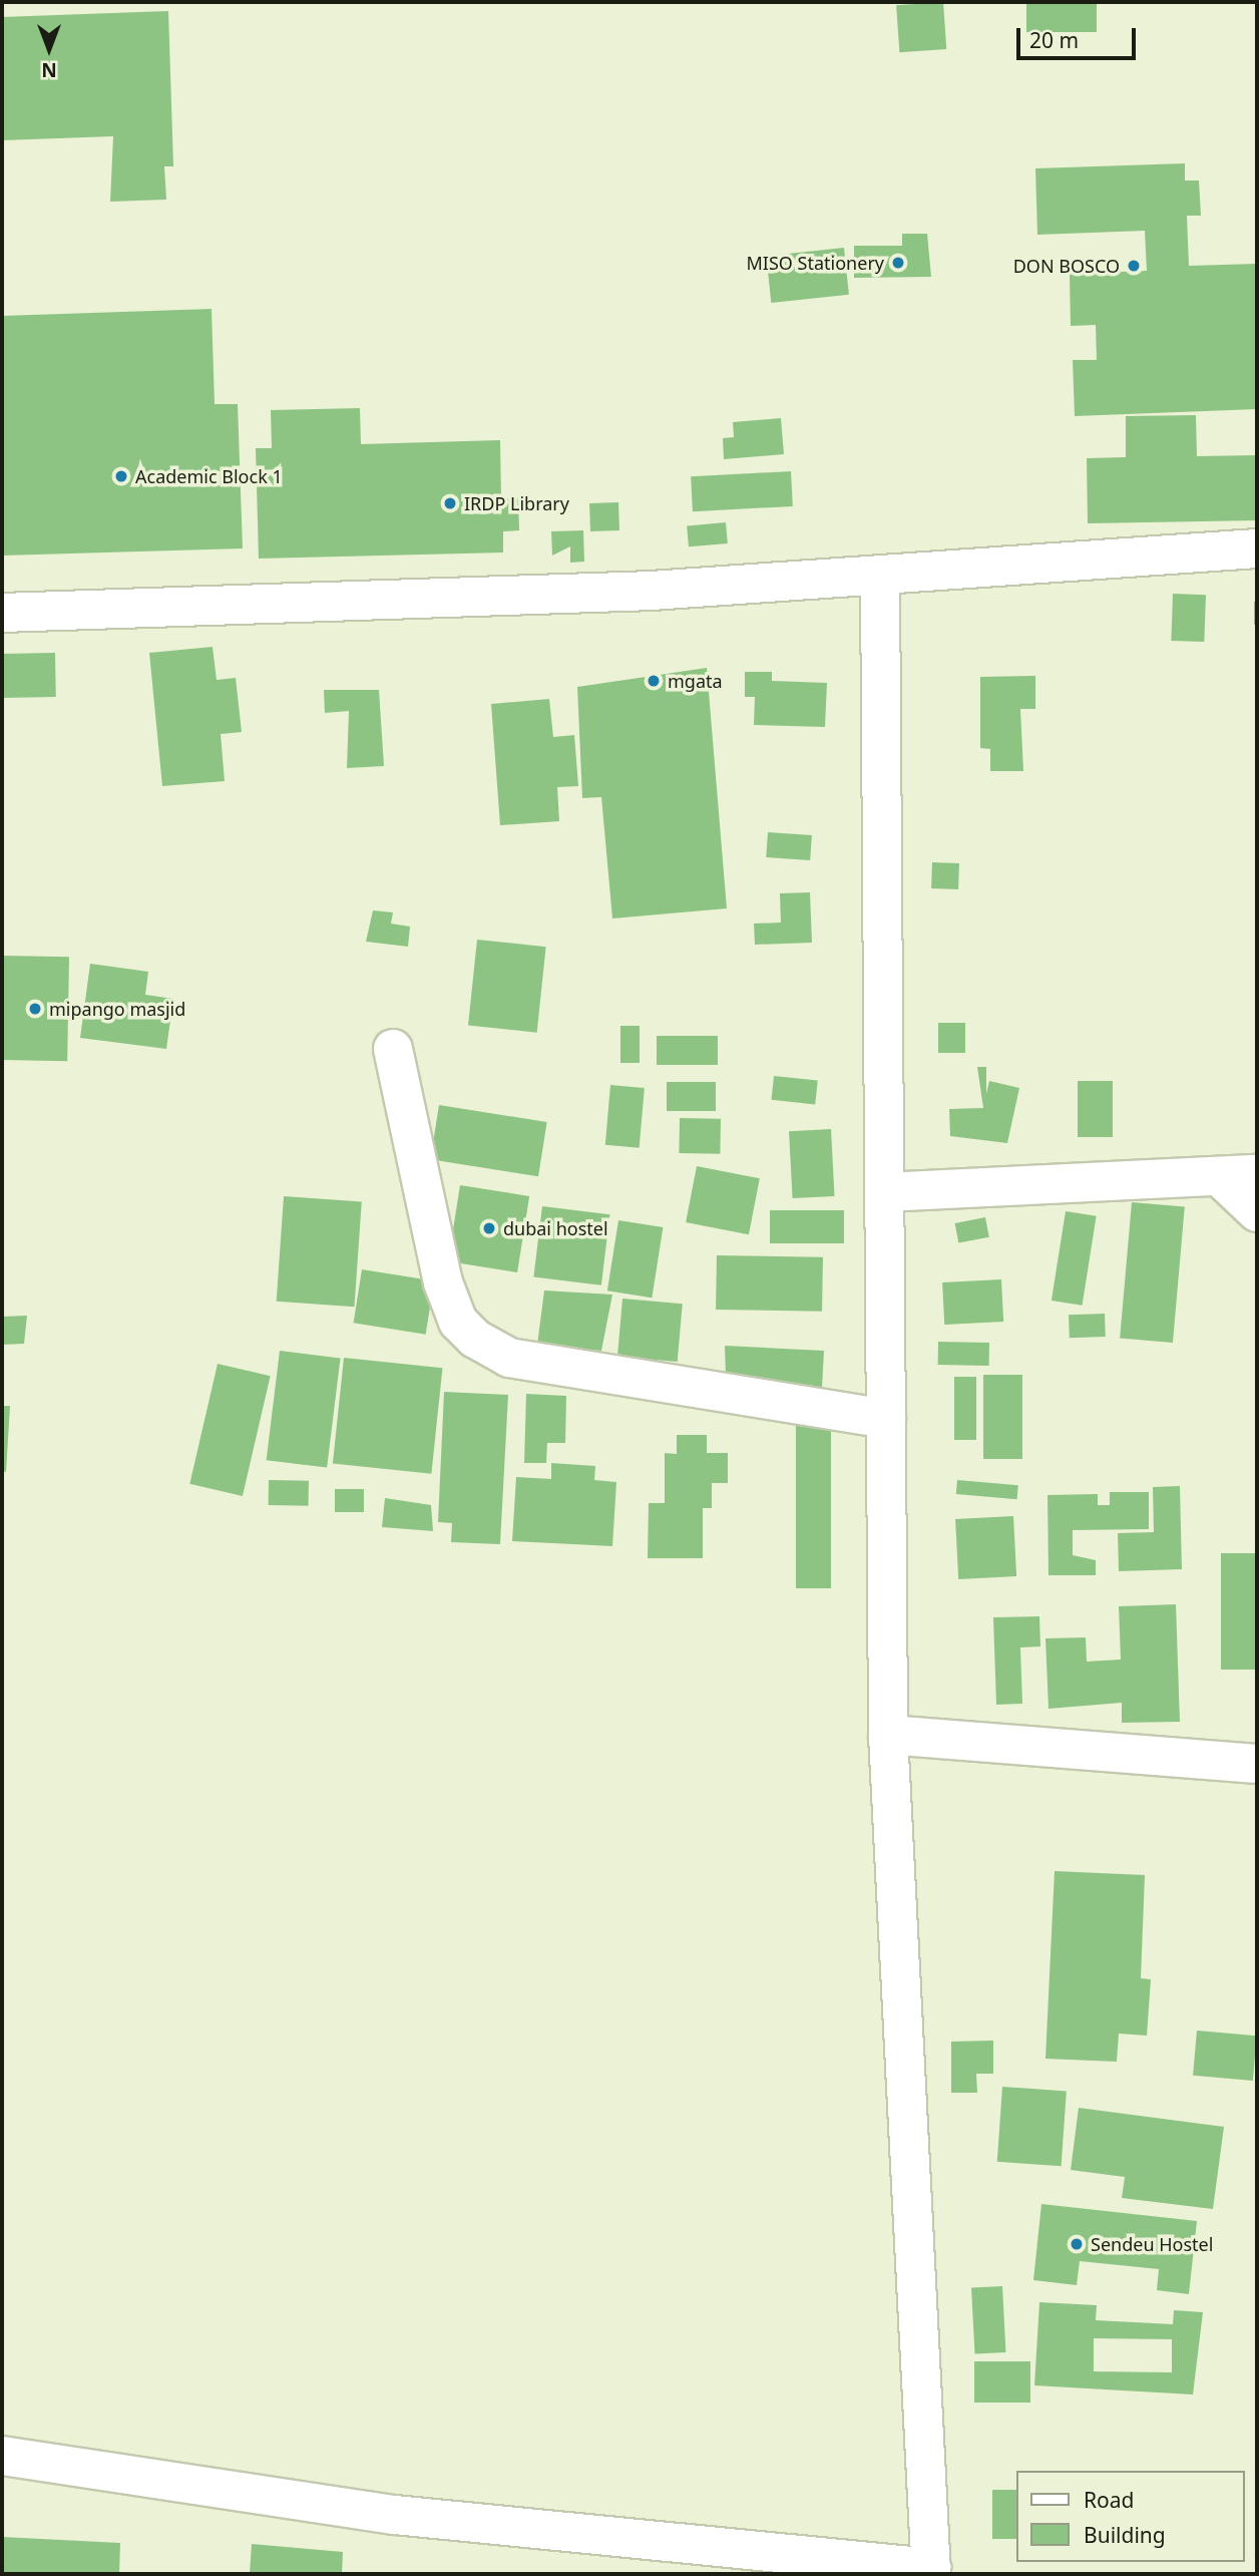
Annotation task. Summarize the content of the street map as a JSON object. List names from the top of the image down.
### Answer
{
  "places": [
    "MISO Stationery",
    "DON BOSCO",
    "Academic Block 1",
    "IRDP Library",
    "mgata",
    "mipango masjid",
    "dubai hostel",
    "Sendeu Hostel"
  ],
  "legend": ["Road", "Building"],
  "scale_bar": "20 m",
  "north": "bottom"
}
